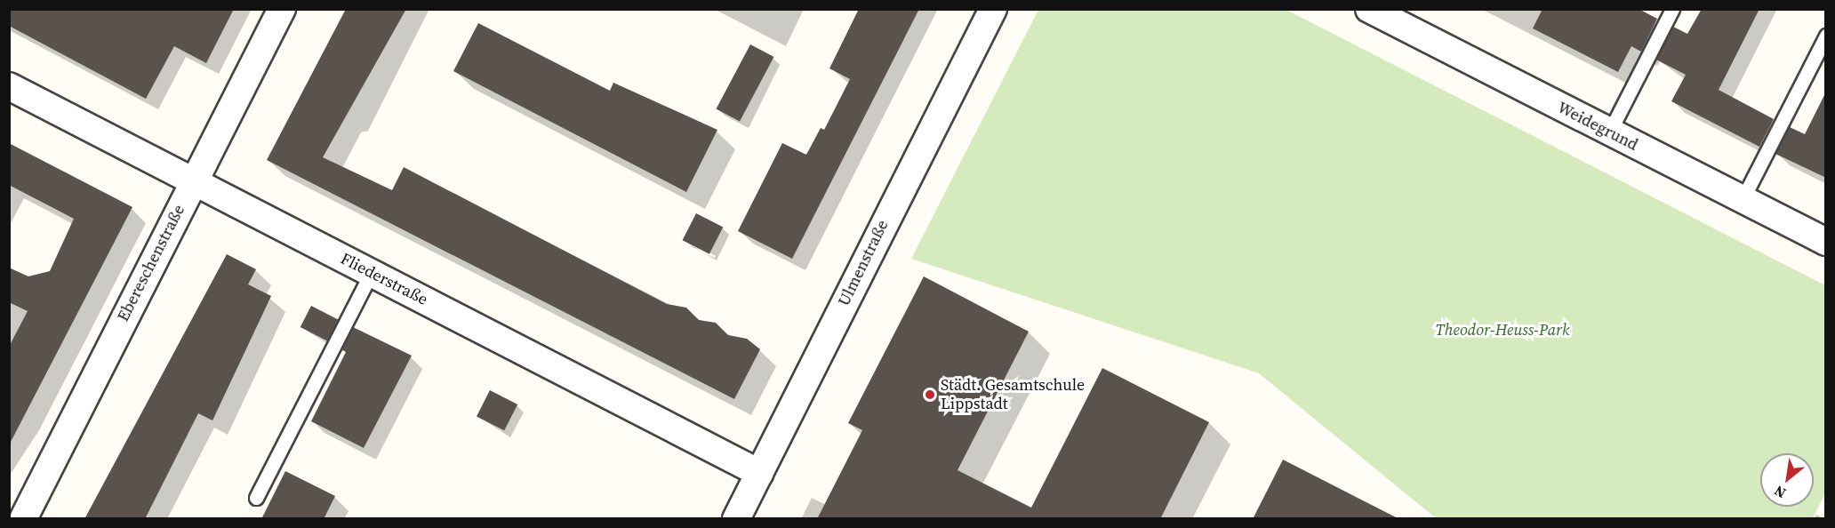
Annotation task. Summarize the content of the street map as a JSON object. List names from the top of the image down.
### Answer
{
  "streets": {
    "street": [
      "Weidegrund",
      "Ebereschenstraße",
      "Ulmenstraße",
      "Fliederstraße"
    ]
  },
  "crossings": [
    ["Ebereschenstraße", "Fliederstraße"],
    ["Ulmenstraße", "Fliederstraße"]
  ],
  "parks": ["Theodor-Heuss-Park"],
  "places": ["Städt. Gesamtschule Lippstadt"],
  "north": "bottom left"
}
